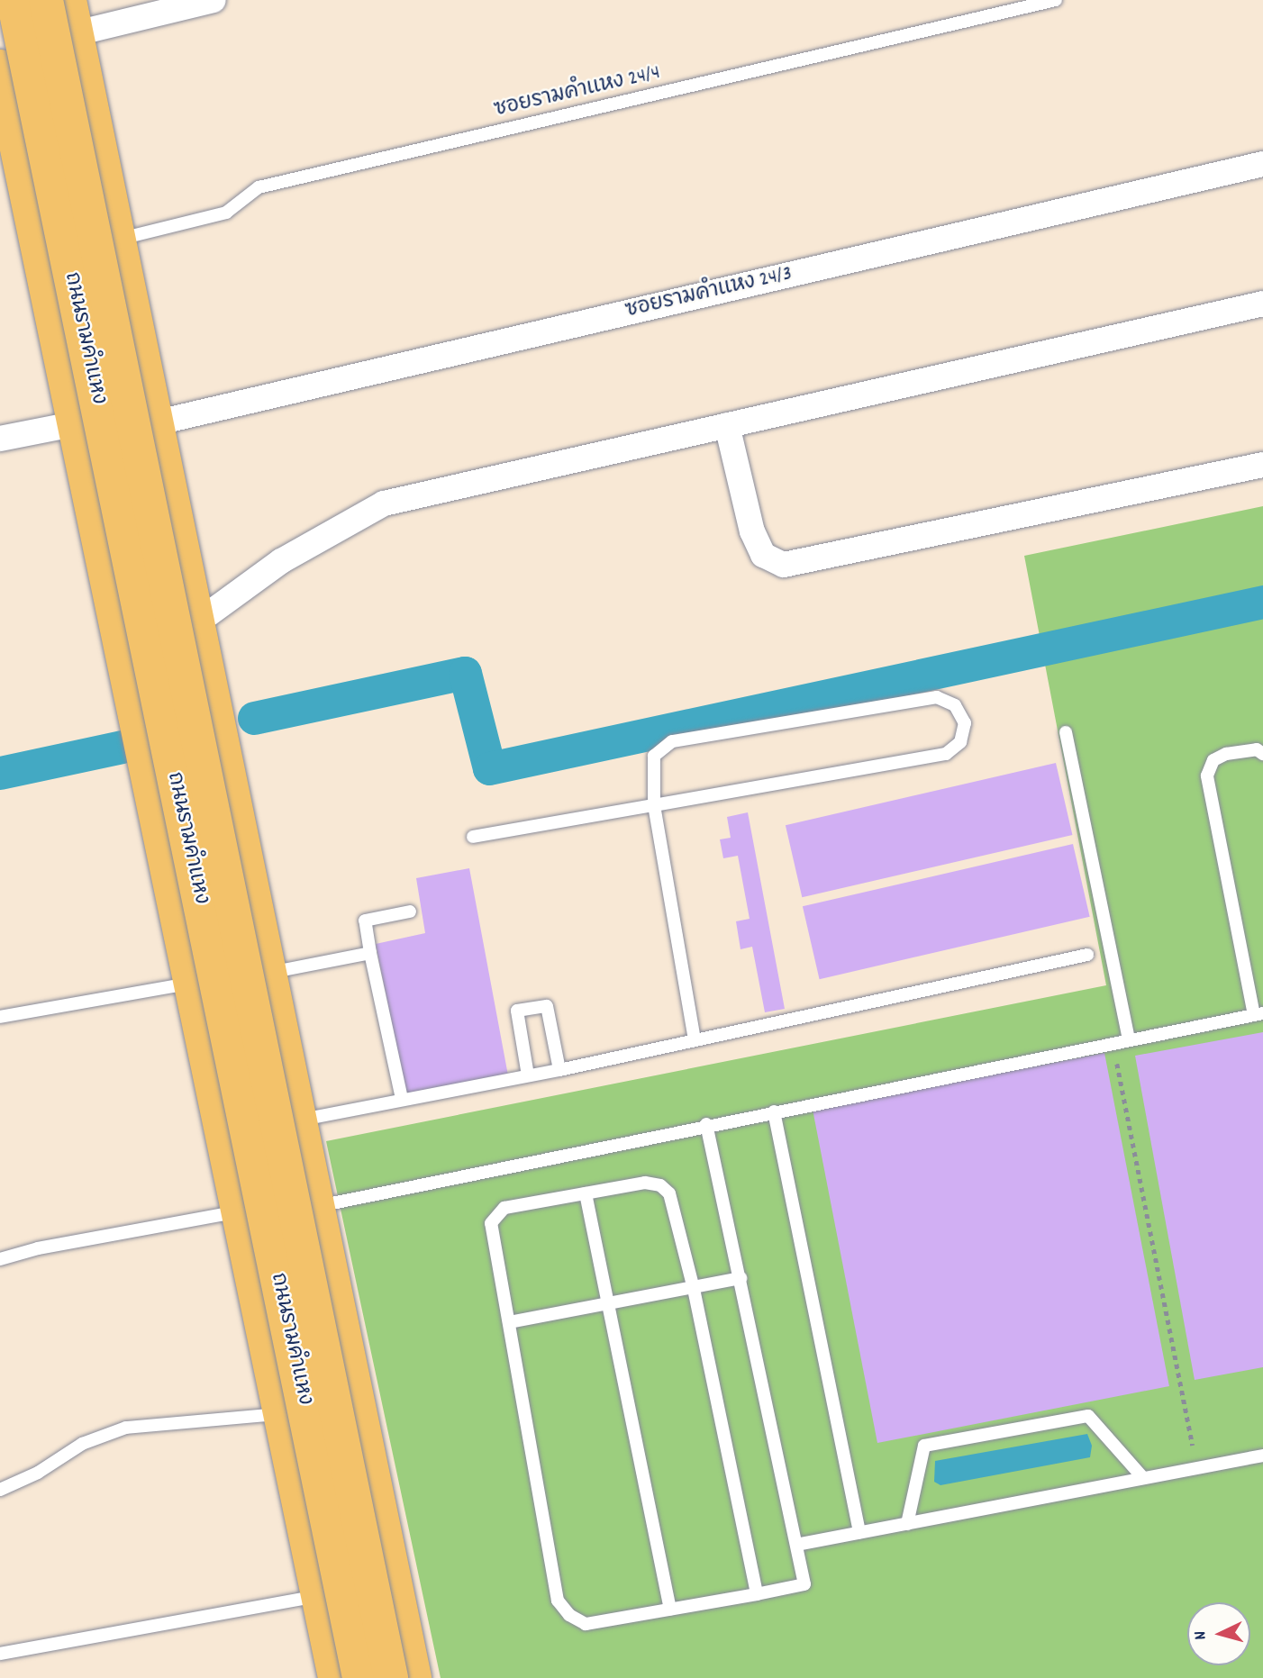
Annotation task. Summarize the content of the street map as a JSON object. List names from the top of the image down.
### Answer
{
  "streets": {
    "main road": ["ถนนรามคำแหง"],
    "street": ["ซอยรามคำแหง 24/3"],
    "lane": ["ซอยรามคำแหง 24/4"]
  },
  "north": "left"
}
